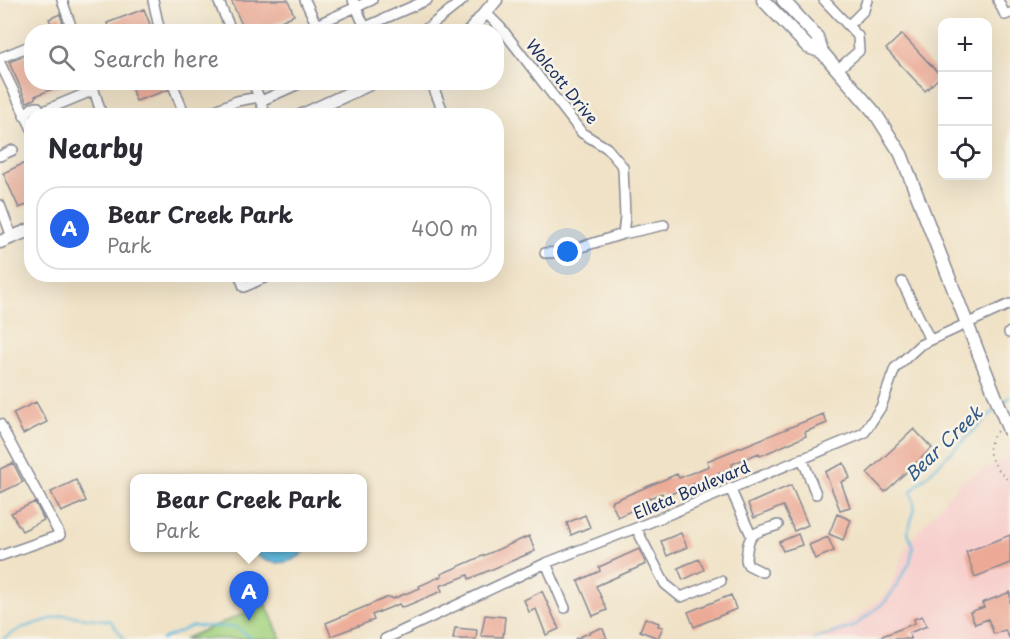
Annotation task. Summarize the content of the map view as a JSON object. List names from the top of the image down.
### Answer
{
  "streets": {
    "street": ["Wolcott Drive", "Elleta Boulevard"]
  },
  "water": ["Bear Creek"],
  "page": {
    "map_buttons": ["+", "−"],
    "search": "Search here",
    "heading": "Nearby",
    "list": [
      {
        "mark": "A",
        "name": "Bear Creek Park",
        "note": "Park",
        "value": "400 m"
      }
    ],
    "popup": ["Bear Creek Park", "Park"],
    "pins": "A"
  }
}
